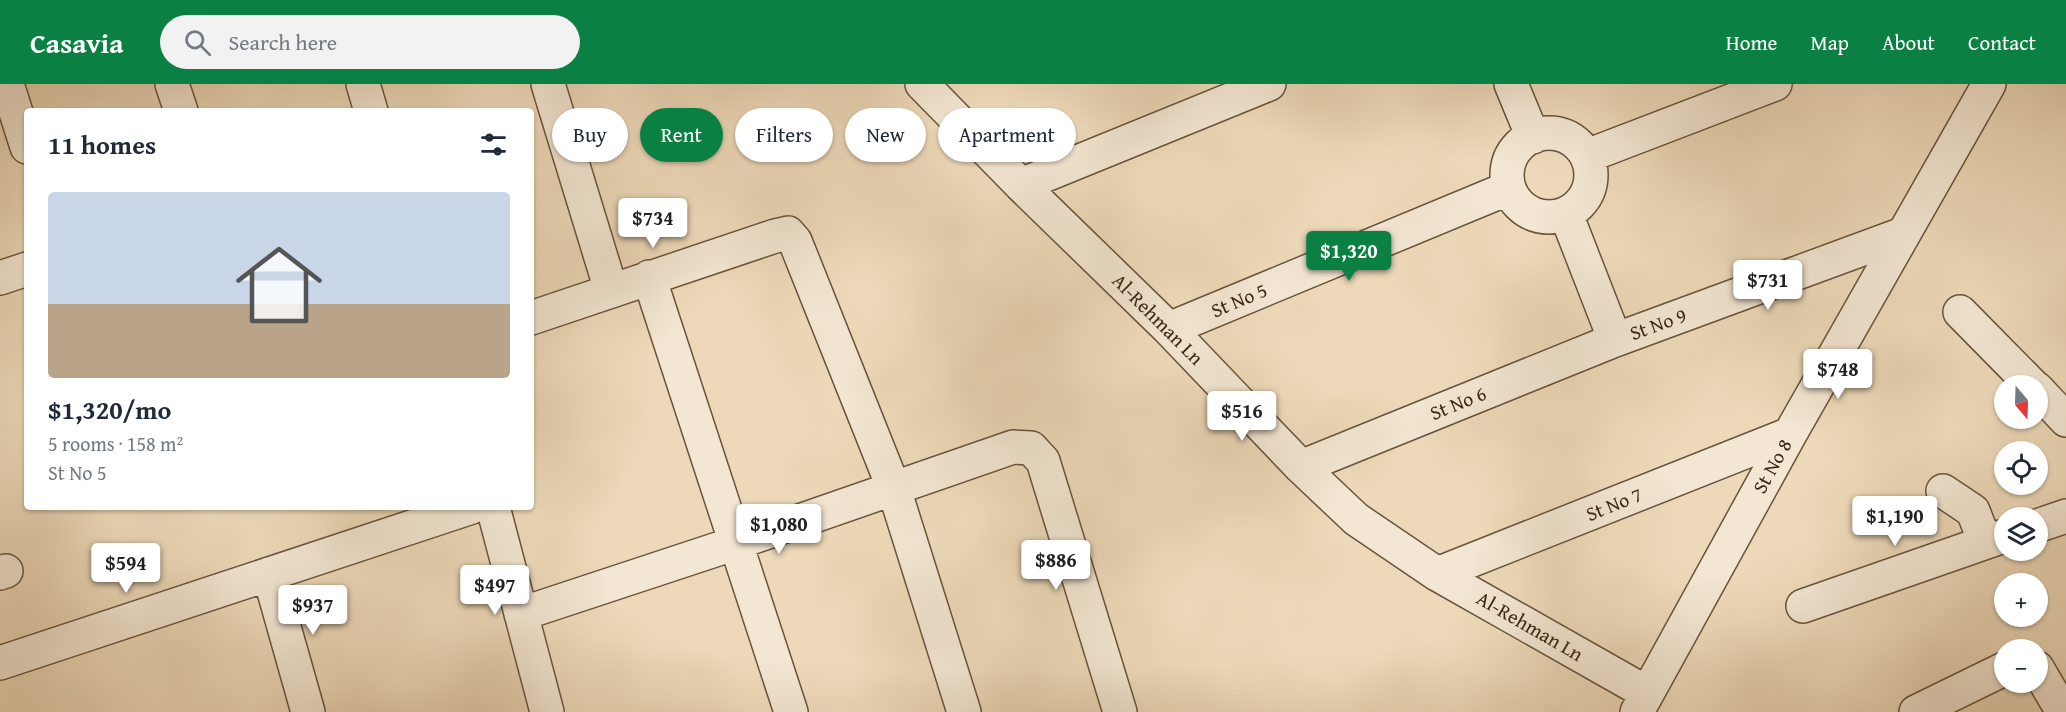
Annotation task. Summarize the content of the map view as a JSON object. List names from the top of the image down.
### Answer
{
  "streets": {
    "street": [
      "St No 5",
      "Al-Rehman Ln",
      "St No 9",
      "St No 6",
      "St No 8",
      "St No 7"
    ]
  },
  "crossings": [
    ["St No 5", "Al-Rehman Ln"],
    ["Al-Rehman Ln", "St No 6"],
    ["Al-Rehman Ln", "St No 8"],
    ["Al-Rehman Ln", "St No 7"],
    ["St No 9", "St No 6"],
    ["St No 9", "St No 8"],
    ["St No 8", "St No 7"]
  ],
  "north": "bottom",
  "page": {
    "header": "Casavia",
    "search": "Search here",
    "nav": [
      "Home",
      "Map",
      "About",
      "Contact"
    ],
    "chip": [
      "Buy",
      "Rent",
      "Filters",
      "New",
      "Apartment"
    ],
    "heading": "11 homes",
    "list": [
      {
        "name": "$1,320/mo",
        "note": "5 rooms · 158 m² · St No 5"
      }
    ],
    "price": [
      "$734",
      "$1,320",
      "$731",
      "$748",
      "$516",
      "$1,190",
      "$1,080",
      "$886",
      "$594",
      "$497",
      "$937"
    ],
    "map_buttons": ["+", "−"]
  }
}
